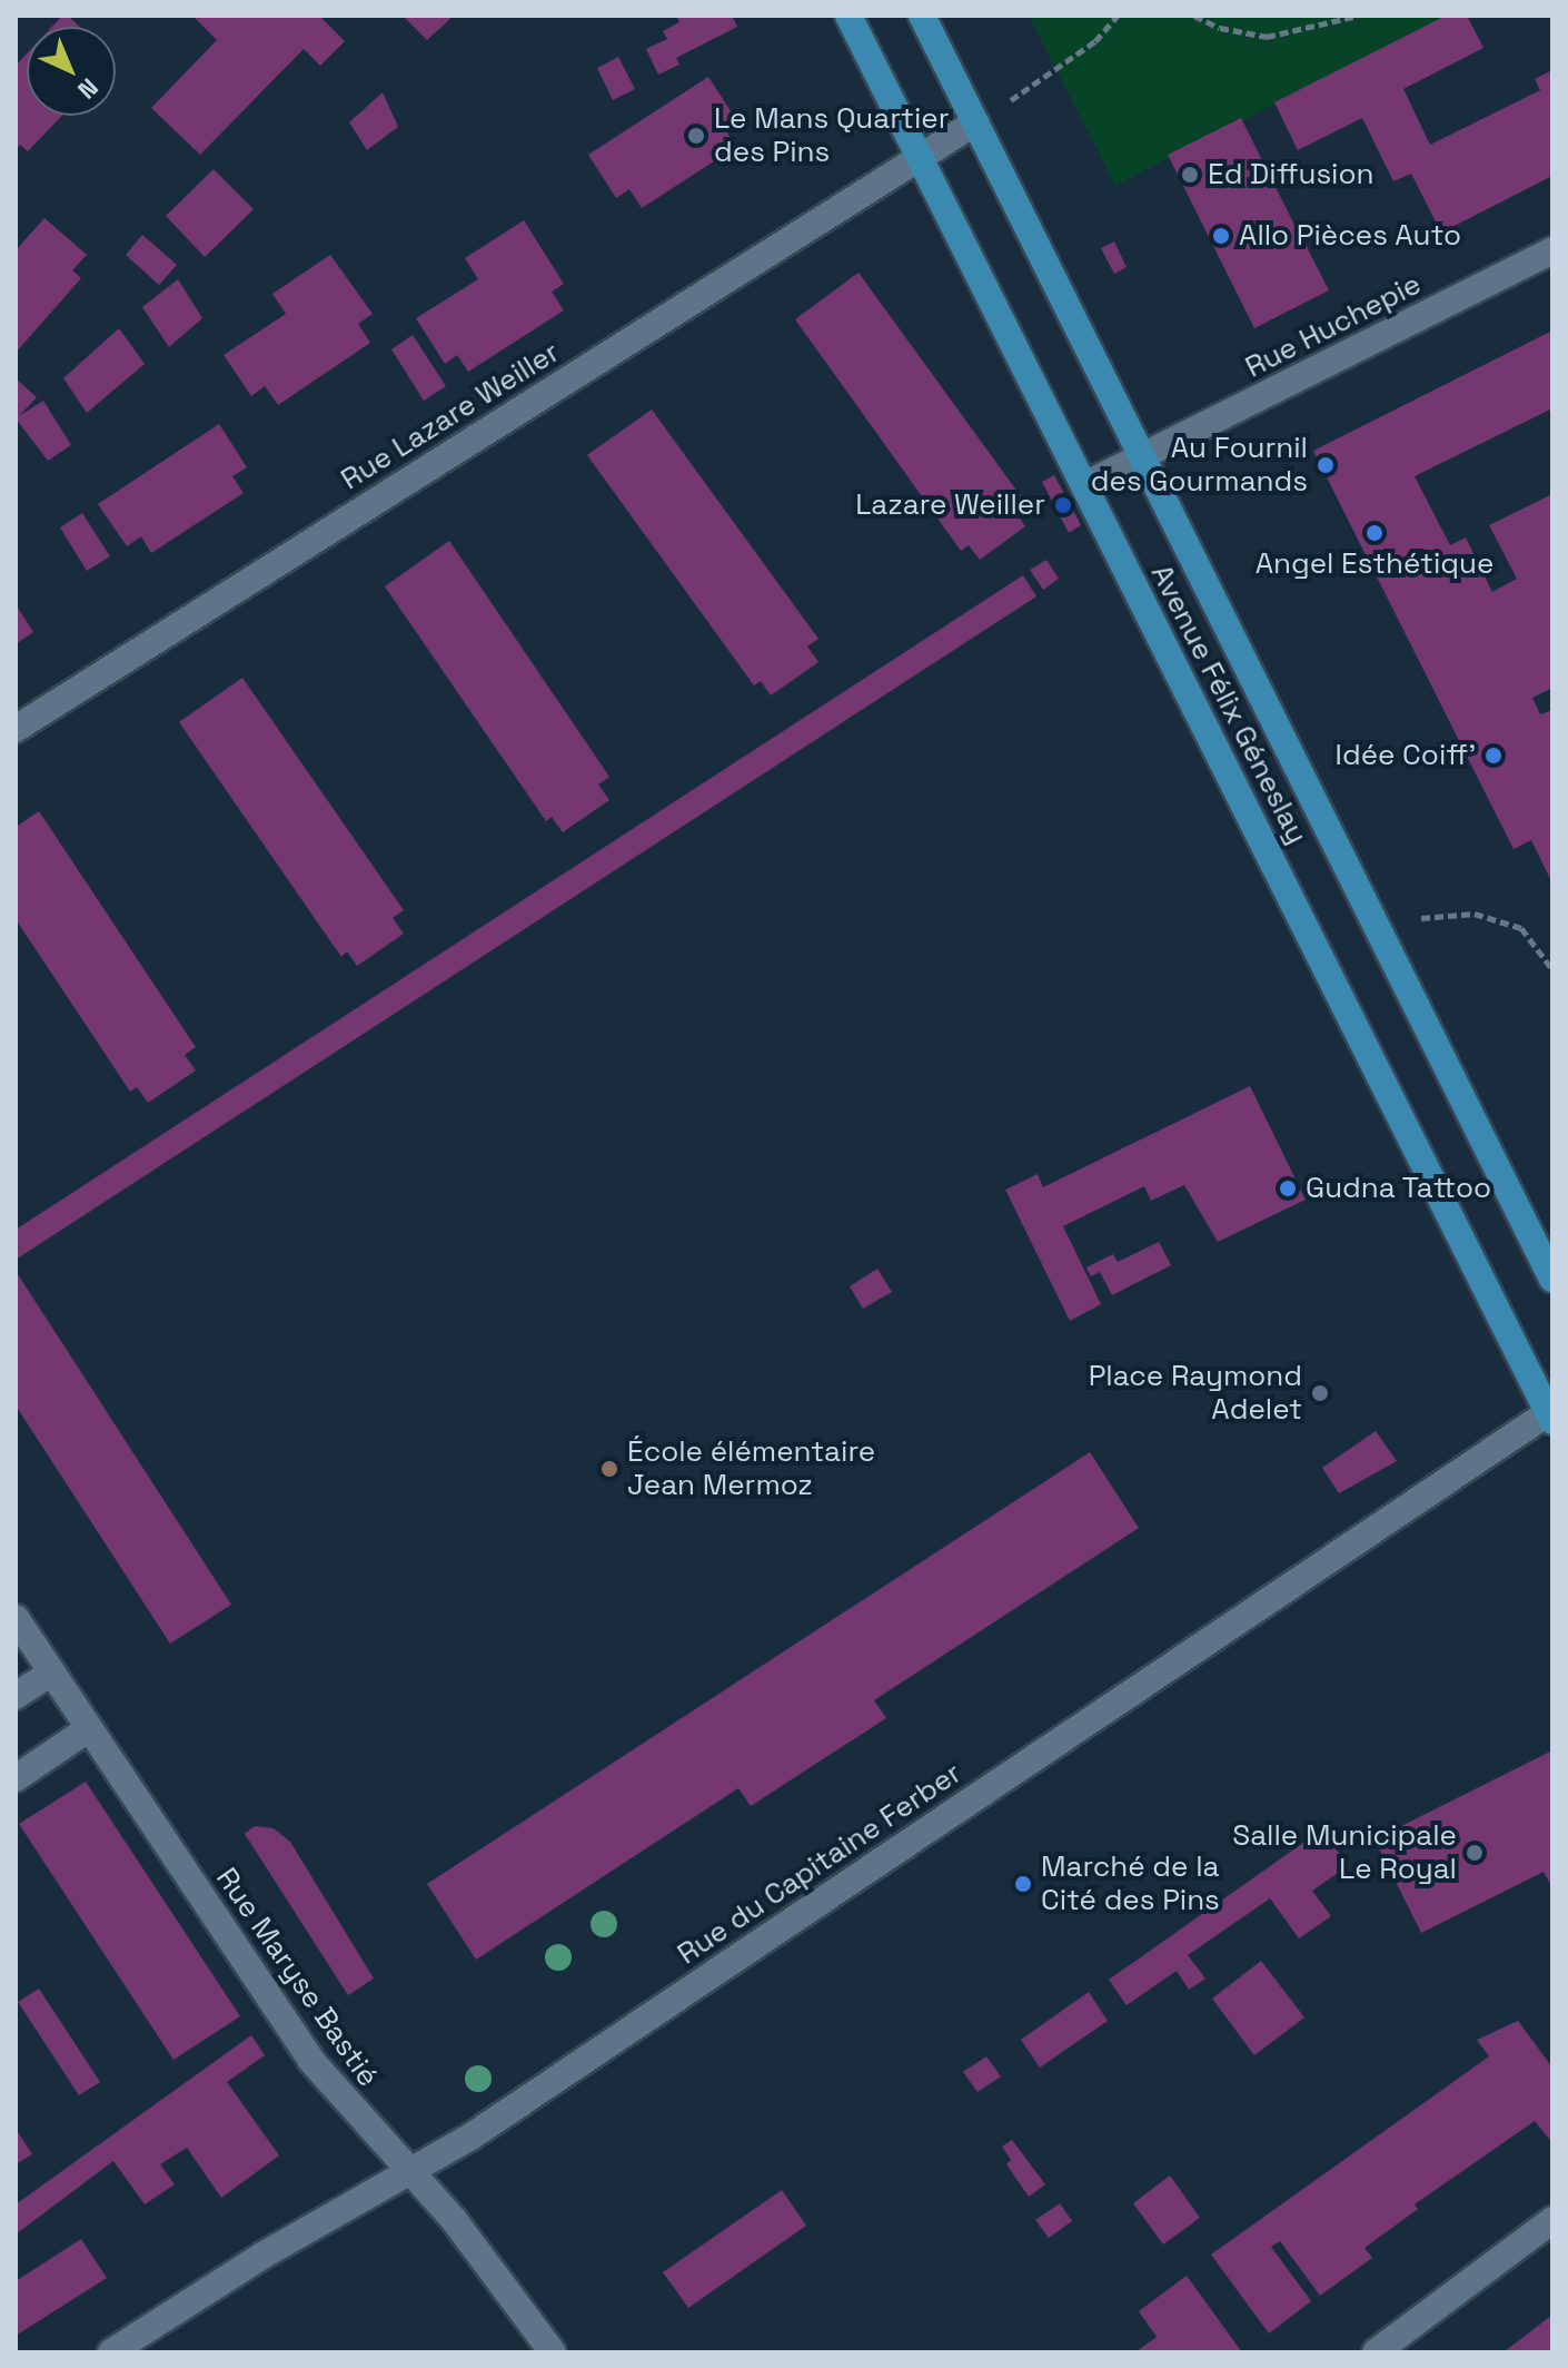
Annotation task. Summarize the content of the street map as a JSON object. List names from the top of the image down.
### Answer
{
  "streets": {
    "main road": ["Avenue Félix Géneslay"],
    "street": [
      "Rue Huchepie",
      "Rue Lazare Weiller",
      "Rue du Capitaine Ferber",
      "Rue Maryse Bastié"
    ]
  },
  "crossings": [
    ["Rue Huchepie", "Avenue Félix Géneslay"],
    ["Rue Lazare Weiller", "Avenue Félix Géneslay"],
    ["Avenue Félix Géneslay", "Rue du Capitaine Ferber"],
    ["Rue du Capitaine Ferber", "Rue Maryse Bastié"]
  ],
  "places": [
    "Le Mans Quartier des Pins",
    "Ed Diffusion",
    "Allo Pièces Auto",
    "Au Fournil des Gourmands",
    "Lazare Weiller",
    "Angel Esthétique",
    "Idée Coiff'",
    "Gudna Tattoo",
    "Place Raymond Adelet",
    "École élémentaire Jean Mermoz",
    "Salle Municipale Le Royal",
    "Marché de la Cité des Pins"
  ],
  "north": "bottom right"
}
